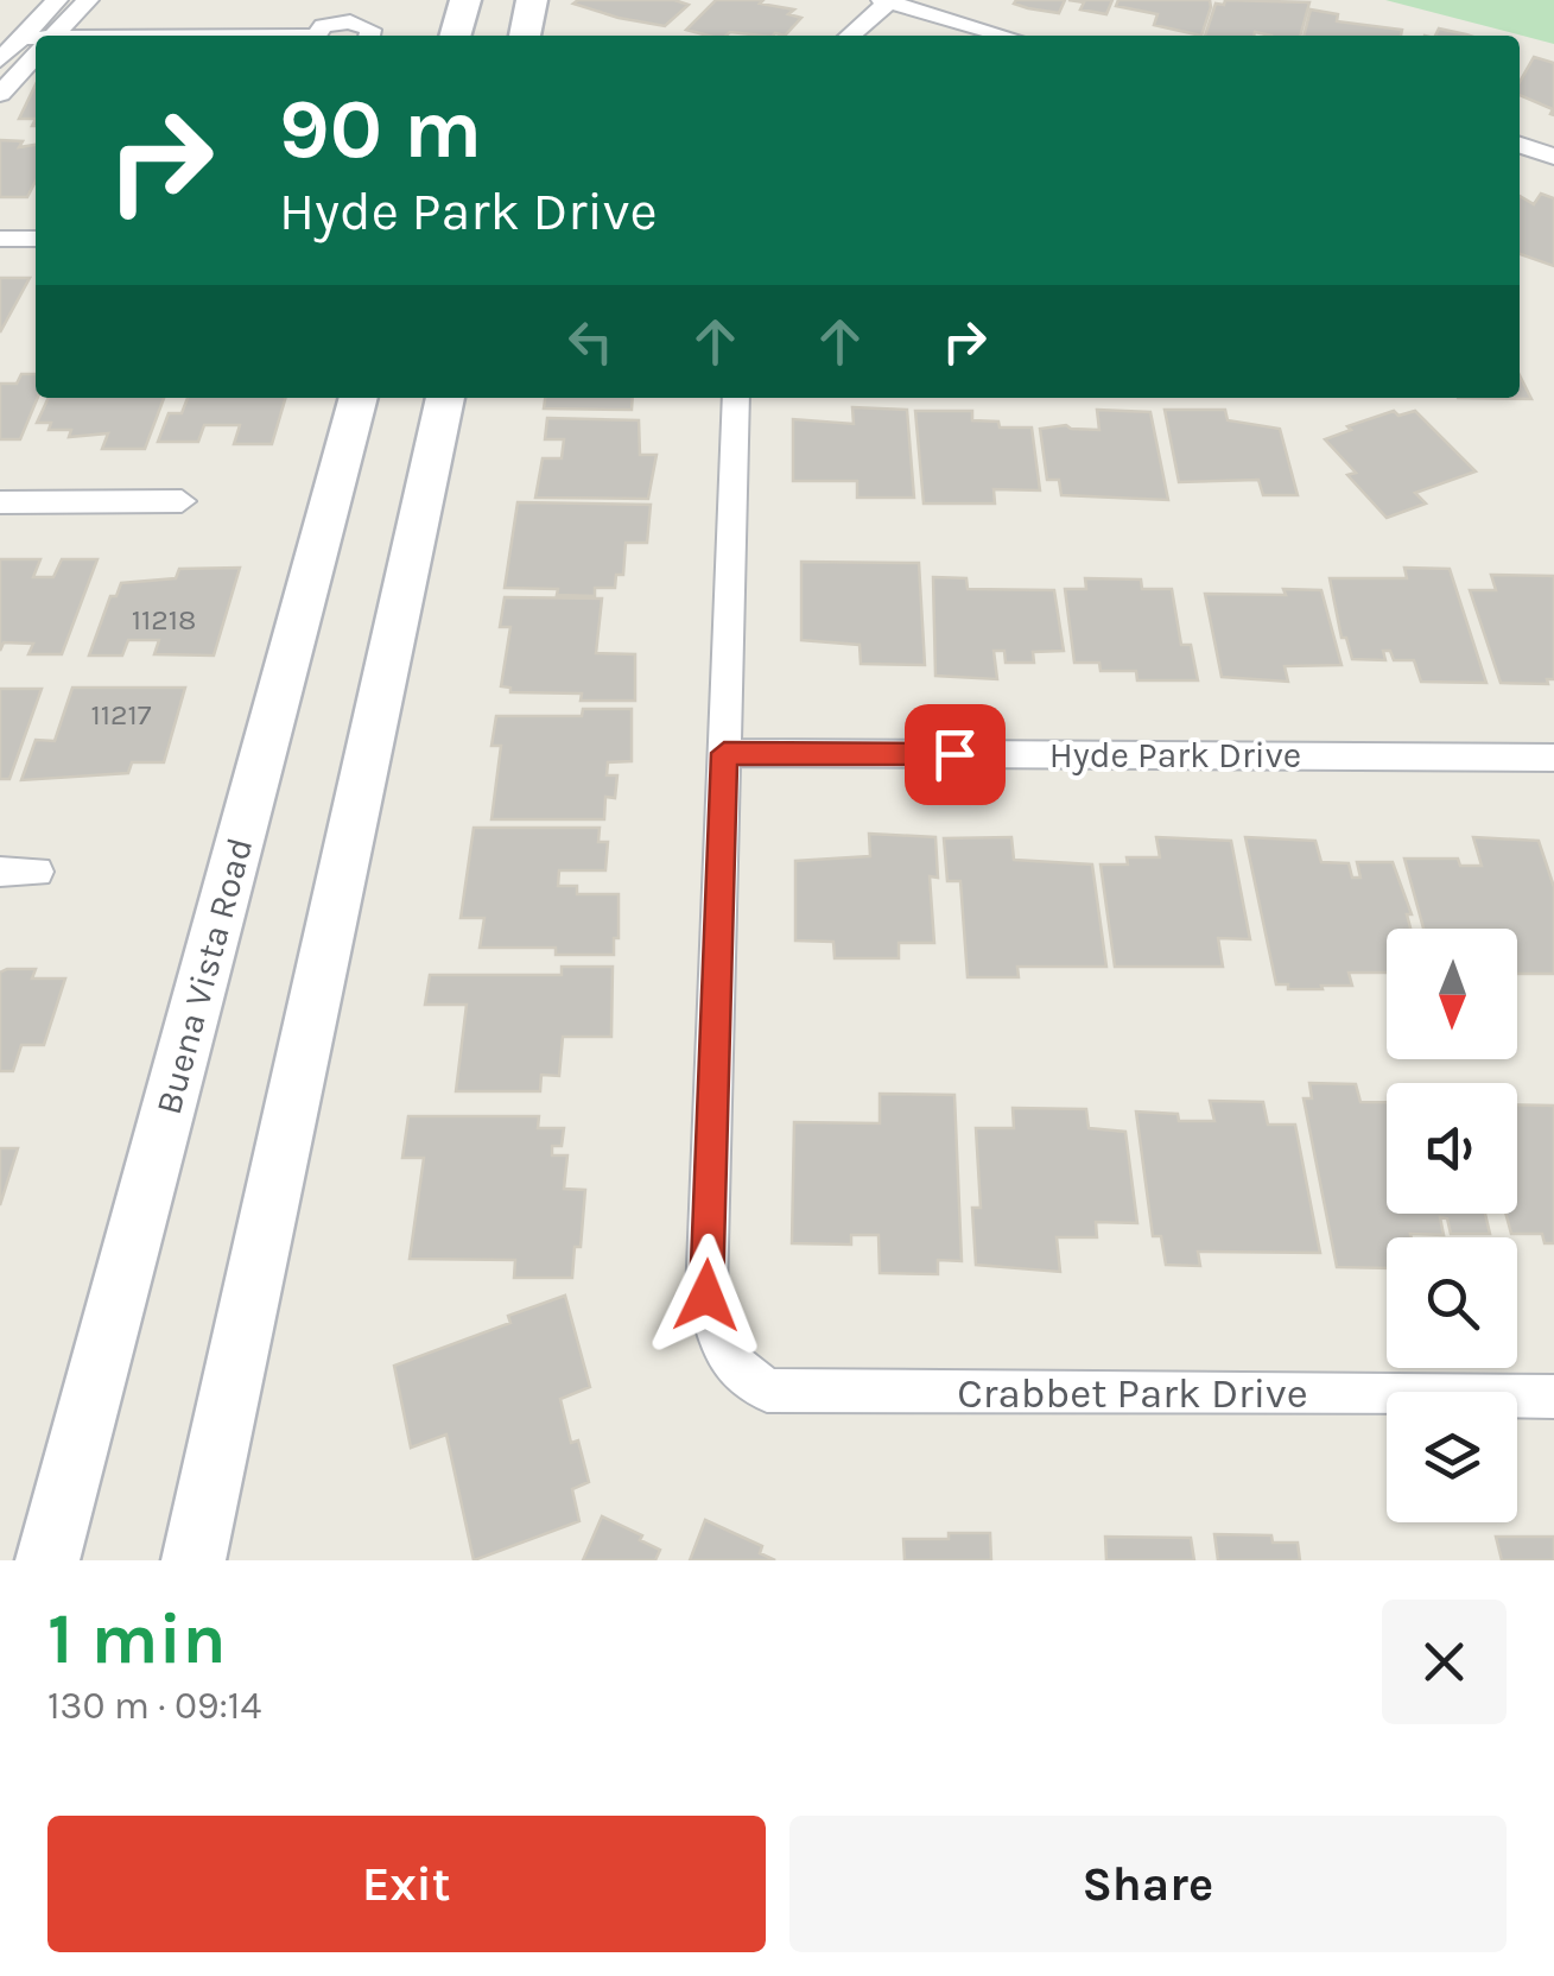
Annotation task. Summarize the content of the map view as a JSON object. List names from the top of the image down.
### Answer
{
  "streets": {
    "main road": ["Buena Vista Road"],
    "street": ["Hyde Park Drive", "Crabbet Park Drive"]
  },
  "crossings": [
    ["Hyde Park Drive", "Crabbet Park Drive"]
  ],
  "house_numbers": ["11218", "11217"],
  "north": "bottom",
  "page": {
    "turn": ["90 m", "Hyde Park Drive"],
    "heading": ["1 min", "130 m · 09:14"],
    "buttons": ["Exit", "Share"]
  }
}
